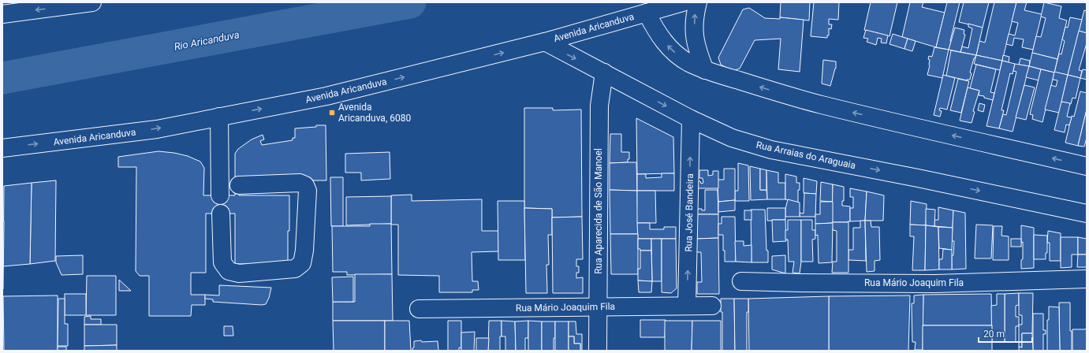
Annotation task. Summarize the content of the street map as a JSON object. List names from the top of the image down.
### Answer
{
  "streets": {
    "main road": [
      "Avenida Aricanduva",
      "Rua Arraias do Araguaia",
      "Rua Aparecida de São Manoel",
      "Rua José Bandeira",
      "Rua Mário Joaquim Fila"
    ]
  },
  "crossings": [
    ["Avenida Aricanduva", "Rua Arraias do Araguaia"],
    ["Rua Arraias do Araguaia", "Rua Aparecida de São Manoel"],
    ["Rua Arraias do Araguaia", "Rua José Bandeira"],
    ["Rua Aparecida de São Manoel", "Rua Mário Joaquim Fila"],
    ["Rua José Bandeira", "Rua Mário Joaquim Fila"]
  ],
  "one_way": ["Avenida Aricanduva", "Rua José Bandeira"],
  "water": ["Rio Aricanduva"],
  "places": {
    "transit": ["Avenida Aricanduva, 6080"]
  },
  "scale_bar": "20 m"
}
